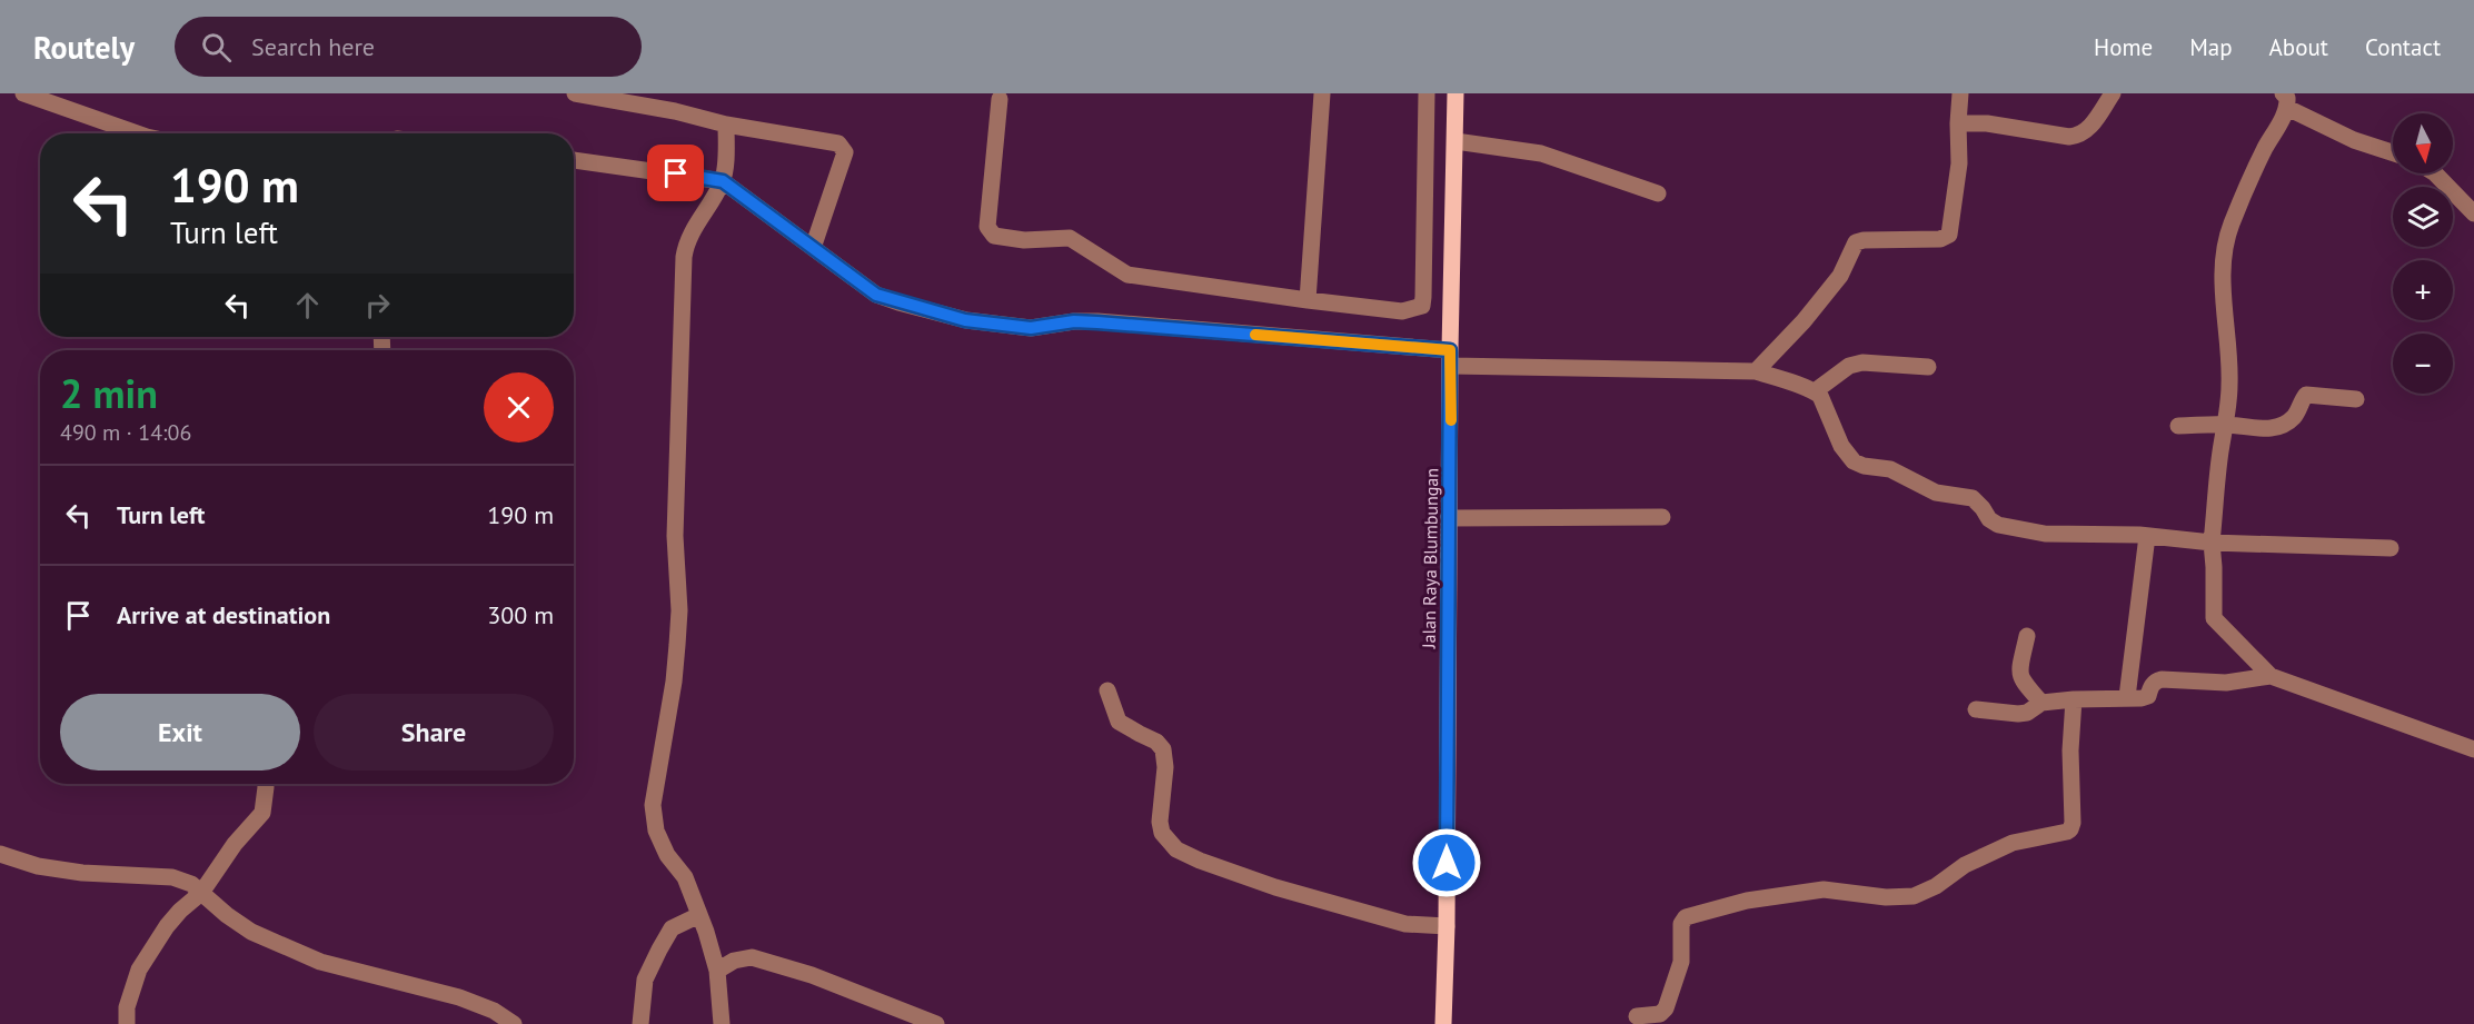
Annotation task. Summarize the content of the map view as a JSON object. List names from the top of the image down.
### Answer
{
  "streets": {
    "main road": ["Jalan Raya Blumbungan"]
  },
  "north": "bottom",
  "page": {
    "header": "Routely",
    "search": "Search here",
    "nav": [
      "Home",
      "Map",
      "About",
      "Contact"
    ],
    "map_buttons": ["+", "−"],
    "turn": ["190 m", "Turn left"],
    "heading": ["2 min", "490 m · 14:06"],
    "list": [
      {
        "name": "Turn left",
        "value": "190 m"
      },
      {
        "name": "Arrive at destination",
        "value": "300 m"
      }
    ],
    "buttons": ["Exit", "Share"]
  }
}
